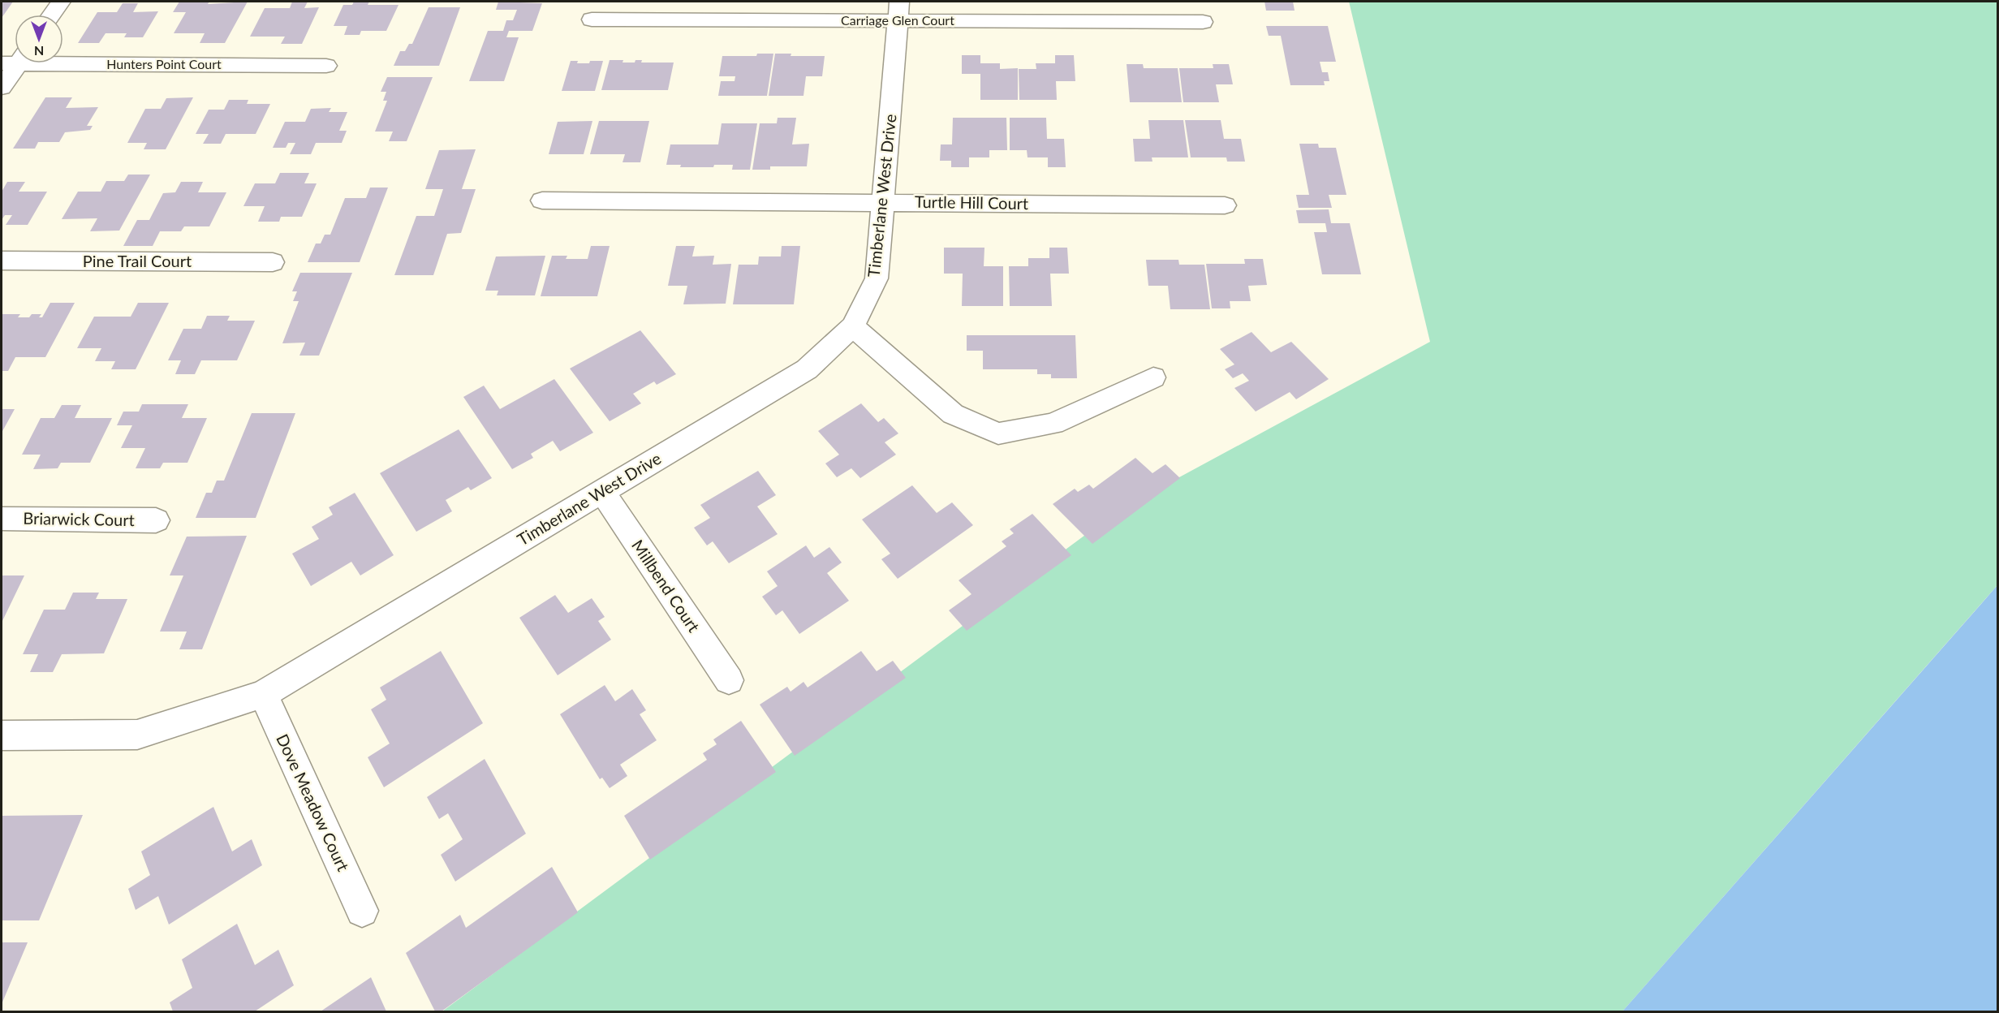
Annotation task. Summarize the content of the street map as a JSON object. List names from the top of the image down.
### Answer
{
  "streets": {
    "street": [
      "Carriage Glen Court",
      "Hunters Point Court",
      "Timberlane West Drive",
      "Turtle Hill Court",
      "Pine Trail Court",
      "Briarwick Court",
      "Millbend Court",
      "Dove Meadow Court"
    ]
  },
  "crossings": [
    ["Carriage Glen Court", "Timberlane West Drive"],
    ["Timberlane West Drive", "Turtle Hill Court"],
    ["Timberlane West Drive", "Millbend Court"],
    ["Timberlane West Drive", "Dove Meadow Court"]
  ],
  "north": "bottom"
}
